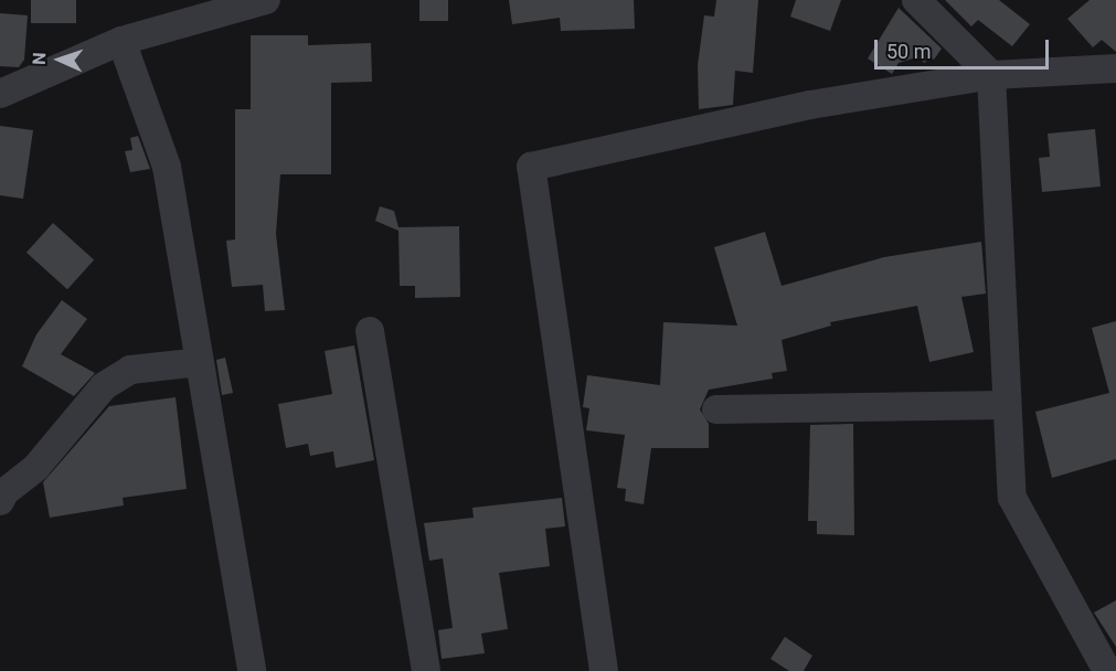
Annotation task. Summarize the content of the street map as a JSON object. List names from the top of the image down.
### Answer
{
  "scale_bar": "50 m",
  "north": "left"
}
